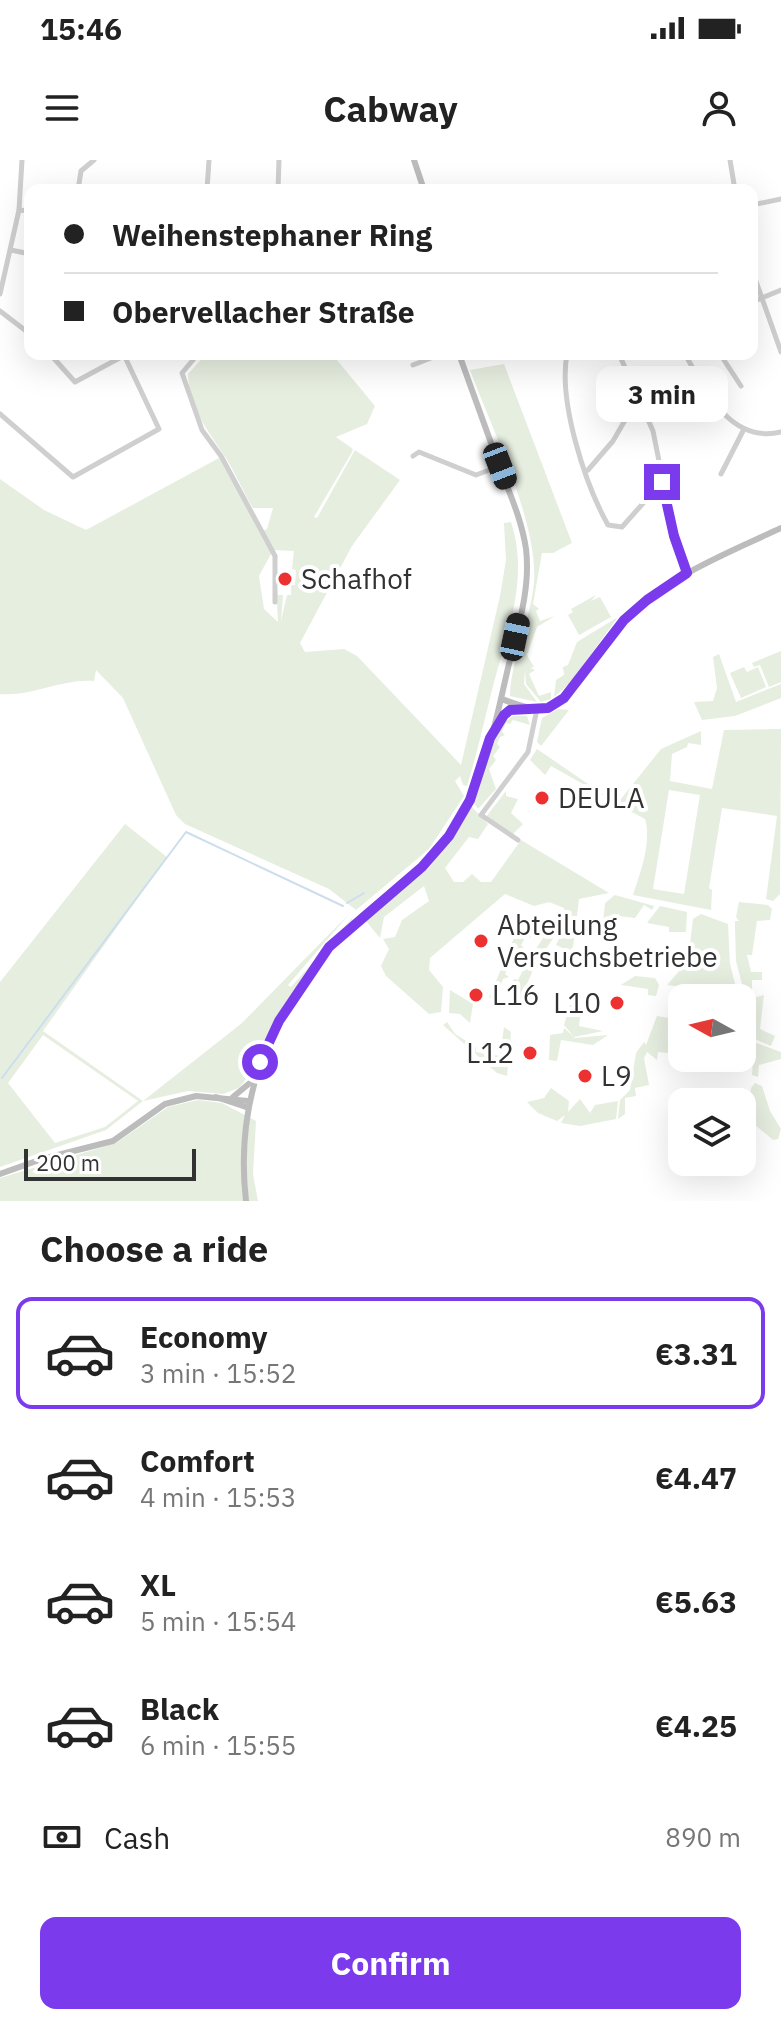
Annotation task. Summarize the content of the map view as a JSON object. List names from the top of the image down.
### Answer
{
  "places": [
    "Schafhof",
    "DEULA",
    "Abteilung Versuchsbetriebe",
    "L16",
    "L10",
    "L12",
    "L9"
  ],
  "scale_bar": "200 m",
  "north": "left",
  "page": {
    "status": "15:46",
    "header": "Cabway",
    "banner": ["Weihenstephaner Ring", "Obervellacher Straße"],
    "bubble": "3 min",
    "scale": "200 m",
    "heading": "Choose a ride",
    "list": [
      {
        "name": "Economy",
        "note": "3 min · 15:52",
        "value": "€3.31"
      },
      {
        "name": "Comfort",
        "note": "4 min · 15:53",
        "value": "€4.47"
      },
      {
        "name": "XL",
        "note": "5 min · 15:54",
        "value": "€5.63"
      },
      {
        "name": "Black",
        "note": "6 min · 15:55",
        "value": "€4.25"
      }
    ],
    "pay": ["Cash", "890 m"],
    "buttons": "Confirm"
  }
}
